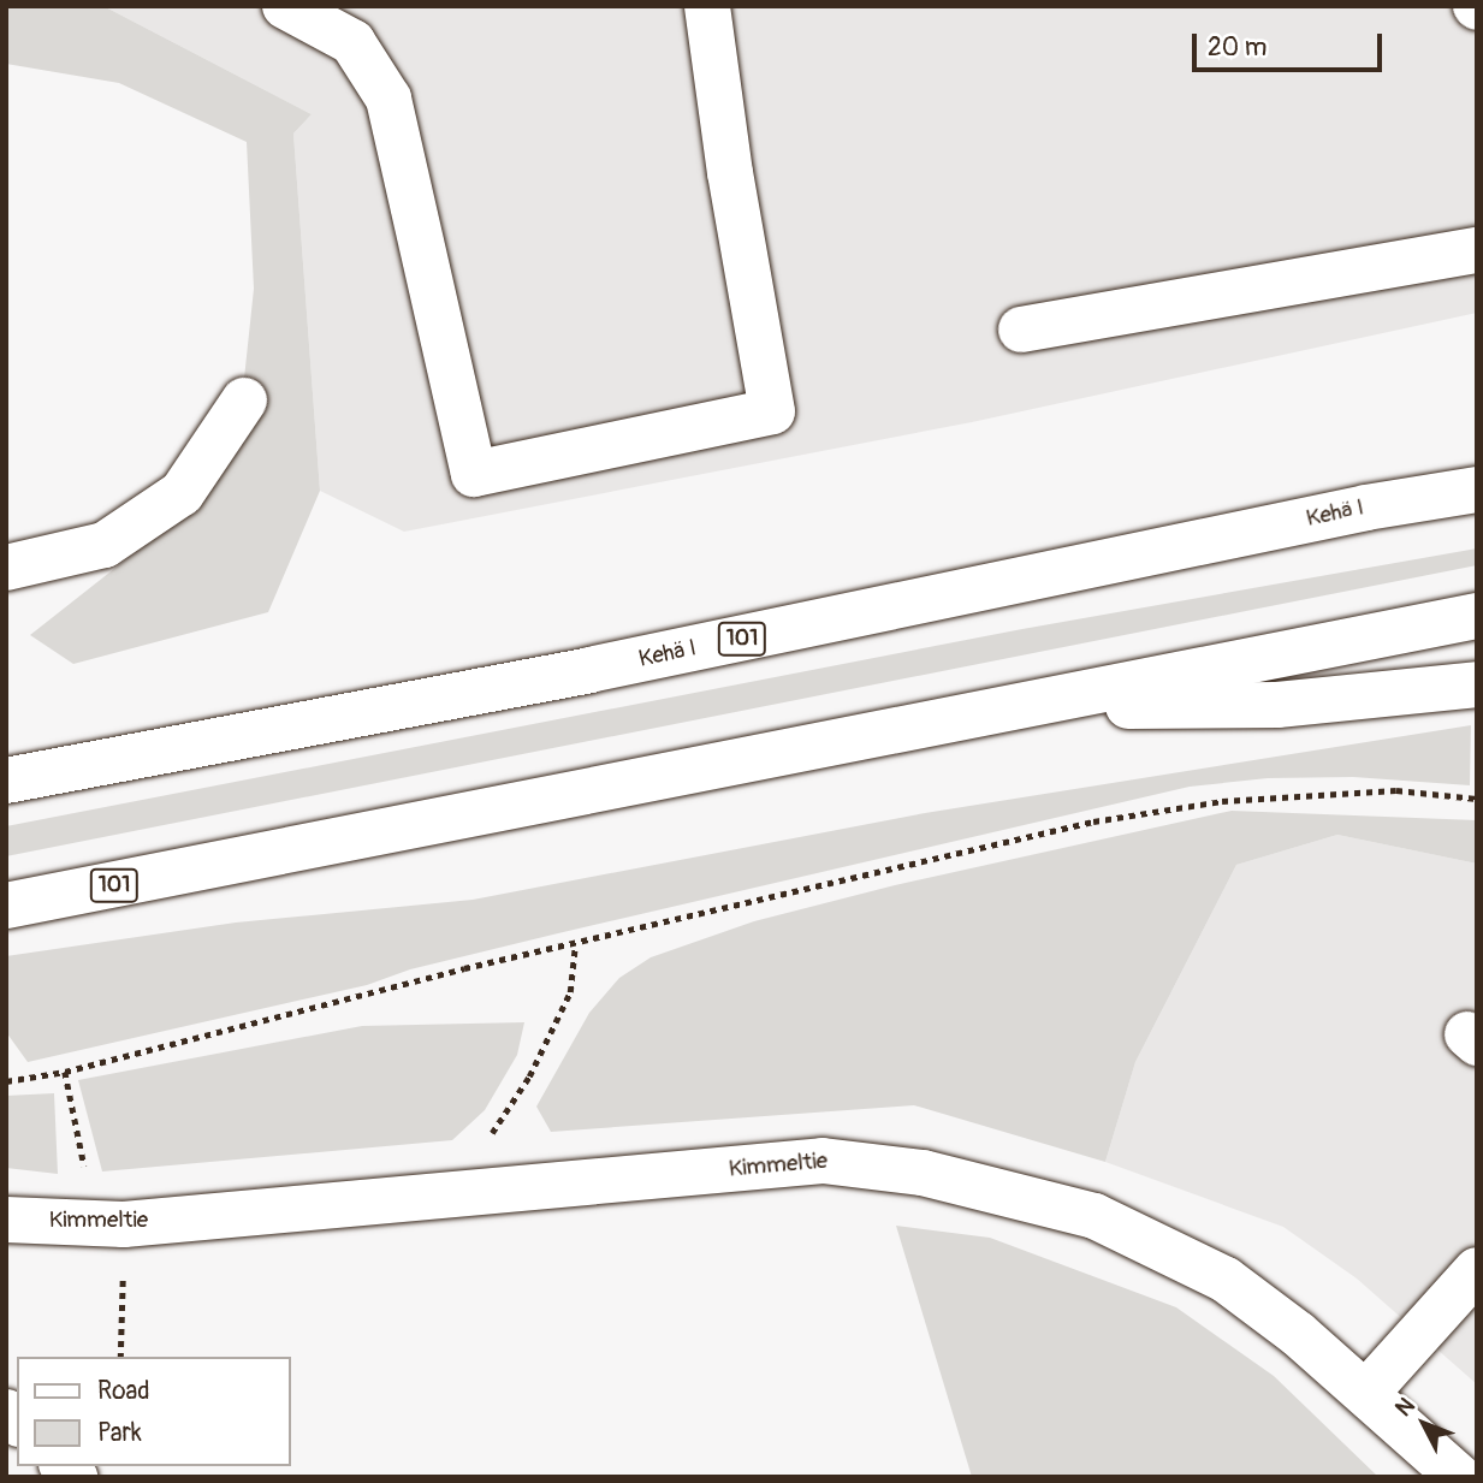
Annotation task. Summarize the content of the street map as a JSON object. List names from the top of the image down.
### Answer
{
  "streets": {
    "main road": ["Kehä I", "101", "Kimmeltie"]
  },
  "legend": ["Road", "Park"],
  "scale_bar": "20 m",
  "north": "top left"
}
